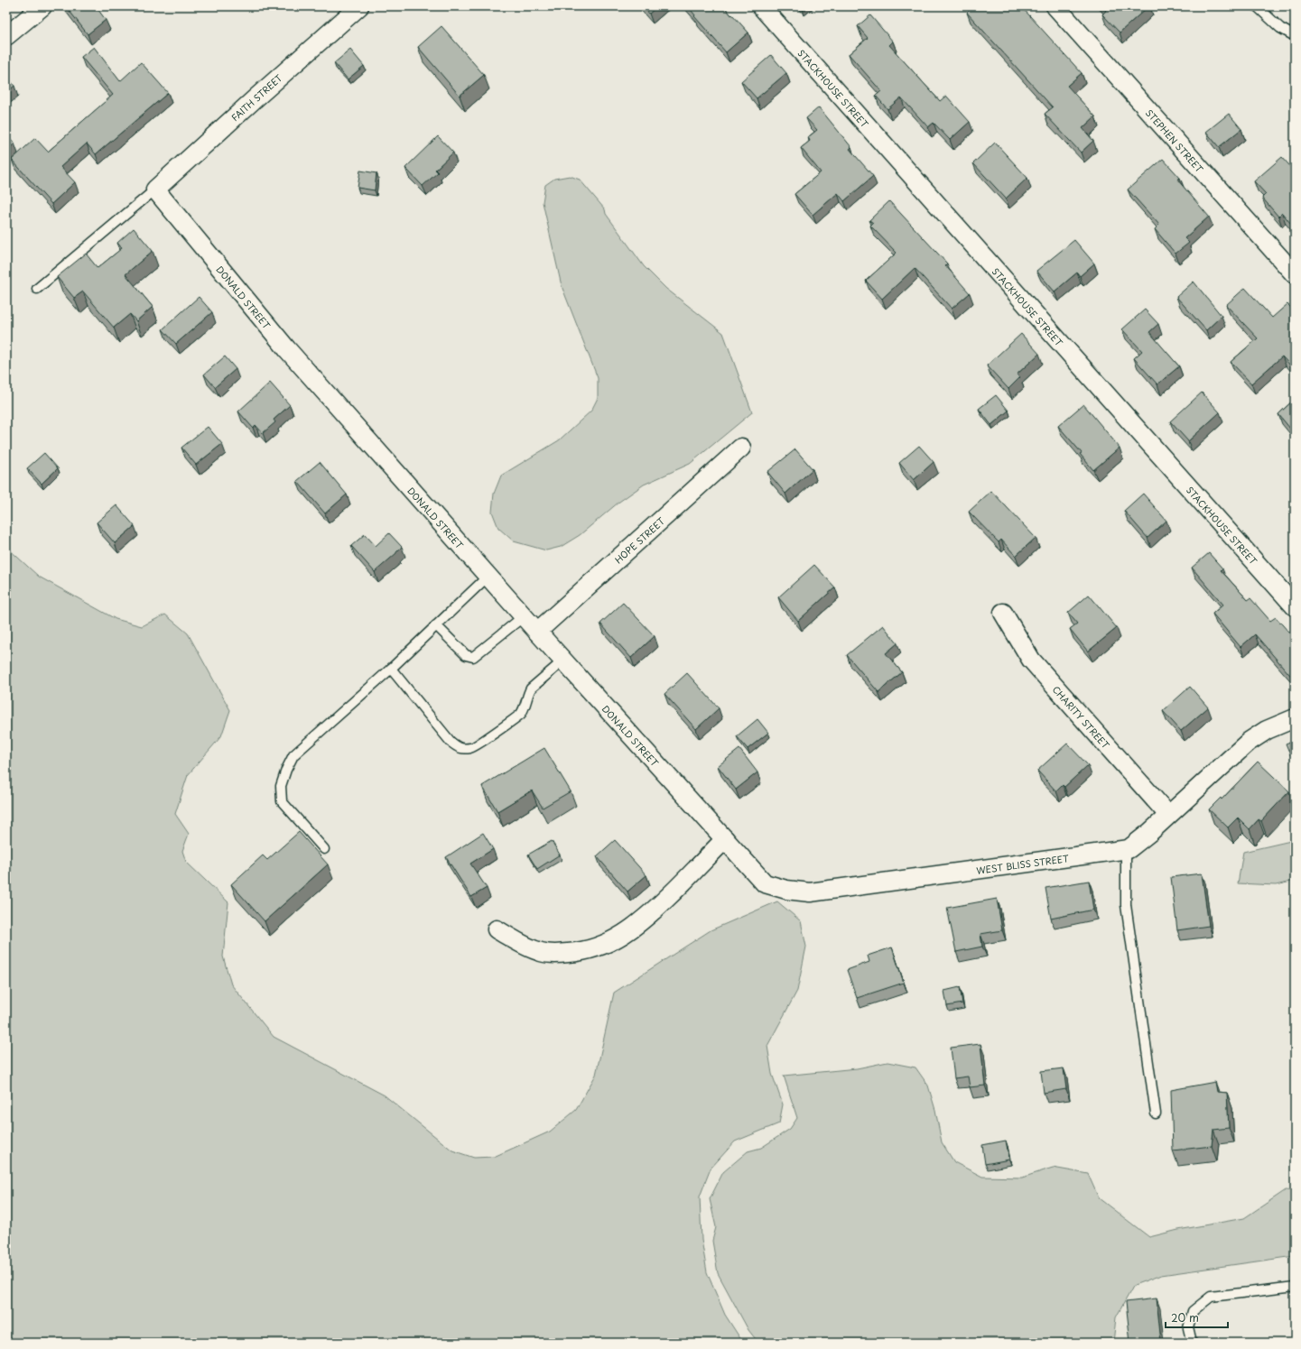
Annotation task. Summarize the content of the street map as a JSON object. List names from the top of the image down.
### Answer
{
  "streets": {
    "street": [
      "STACKHOUSE STREET",
      "FAITH STREET",
      "STEPHEN STREET",
      "DONALD STREET",
      "HOPE STREET",
      "CHARITY STREET",
      "WEST BLISS STREET"
    ]
  },
  "crossings": [
    ["FAITH STREET", "DONALD STREET"],
    ["DONALD STREET", "HOPE STREET"],
    ["DONALD STREET", "WEST BLISS STREET"],
    ["CHARITY STREET", "WEST BLISS STREET"]
  ],
  "scale_bar": "20 m"
}
